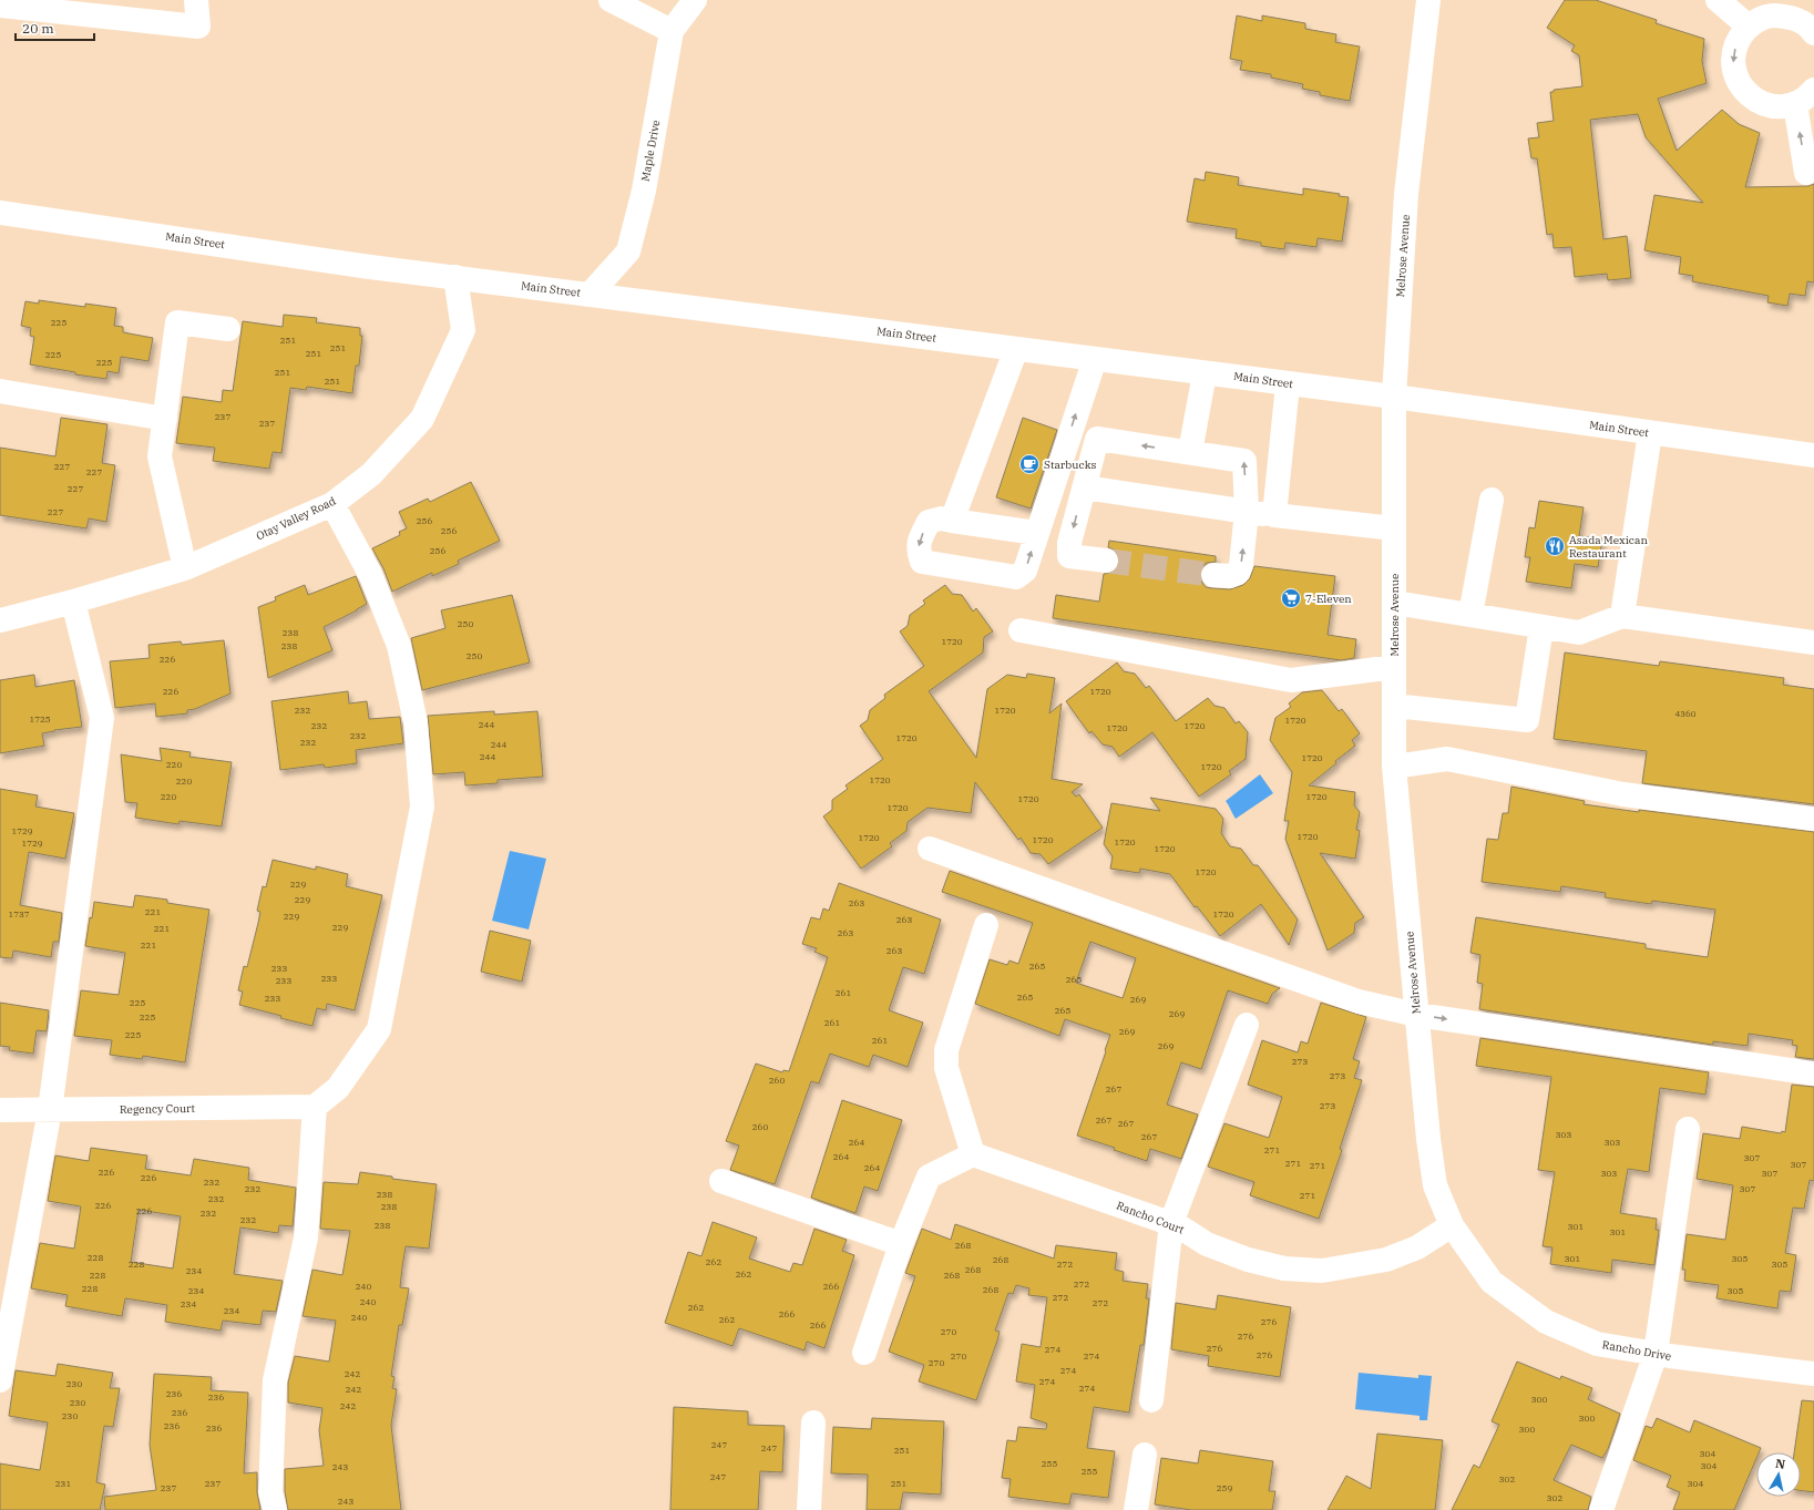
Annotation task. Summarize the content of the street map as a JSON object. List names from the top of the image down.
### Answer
{
  "streets": {
    "street": [
      "Maple Drive",
      "Main Street",
      "Melrose Avenue",
      "Otay Valley Road",
      "Regency Court",
      "Rancho Court",
      "Rancho Drive"
    ]
  },
  "crossings": [
    ["Maple Drive", "Main Street"],
    ["Main Street", "Melrose Avenue"],
    ["Main Street", "Otay Valley Road"],
    ["Melrose Avenue", "Rancho Court"],
    ["Melrose Avenue", "Rancho Drive"],
    ["Rancho Court", "Rancho Drive"]
  ],
  "places": {
    "cafe": ["Starbucks"],
    "restaurant": ["Asada Mexican Restaurant"],
    "supermarket": ["7-Eleven"]
  },
  "house_numbers": [
    "225",
    "251",
    "251",
    "251",
    "225",
    "225",
    "251",
    "251",
    "237",
    "237",
    "227",
    "227",
    "227",
    "227",
    "256",
    "256",
    "256",
    "250",
    "238",
    "1720",
    "238",
    "250",
    "226",
    "226",
    "1720",
    "232",
    "1720",
    "4360",
    "1725",
    "1720",
    "244",
    "232",
    "1720",
    "1720",
    "232",
    "1720",
    "232",
    "244",
    "244",
    "1720",
    "220",
    "1720",
    "1720",
    "220",
    "220",
    "1720",
    "1720",
    "1720",
    "1729",
    "1720",
    "1720",
    "1720",
    "1720",
    "1729",
    "1720",
    "1720",
    "229",
    "229",
    "263",
    "221",
    "1737",
    "1720",
    "229",
    "263",
    "229",
    "221",
    "263",
    "221",
    "263",
    "265",
    "233",
    "233",
    "265",
    "233",
    "261",
    "265",
    "233",
    "269",
    "225",
    "265",
    "269",
    "225",
    "261",
    "269",
    "225",
    "261",
    "269",
    "273",
    "273",
    "260",
    "267",
    "273",
    "267",
    "267",
    "260",
    "303",
    "267",
    "264",
    "303",
    "271",
    "264",
    "307",
    "271",
    "307",
    "271",
    "264",
    "226",
    "303",
    "307",
    "226",
    "232",
    "232",
    "307",
    "238",
    "271",
    "232",
    "226",
    "238",
    "226",
    "232",
    "232",
    "238",
    "301",
    "301",
    "268",
    "228",
    "301",
    "305",
    "268",
    "262",
    "228",
    "272",
    "305",
    "268",
    "234",
    "262",
    "228",
    "268",
    "272",
    "240",
    "266",
    "228",
    "268",
    "234",
    "305",
    "272",
    "240",
    "272",
    "234",
    "262",
    "234",
    "266",
    "240",
    "262",
    "276",
    "266",
    "270",
    "276",
    "276",
    "274",
    "276",
    "270",
    "274",
    "270",
    "274",
    "242",
    "274",
    "230",
    "274",
    "242",
    "236",
    "236",
    "300",
    "230",
    "242",
    "236",
    "230",
    "300",
    "236",
    "236",
    "300",
    "247",
    "247",
    "251",
    "304",
    "255",
    "304",
    "243",
    "255",
    "247",
    "302",
    "231",
    "237",
    "251",
    "304",
    "237",
    "259",
    "302",
    "243"
  ],
  "scale_bar": "20 m",
  "north": "top"
}
